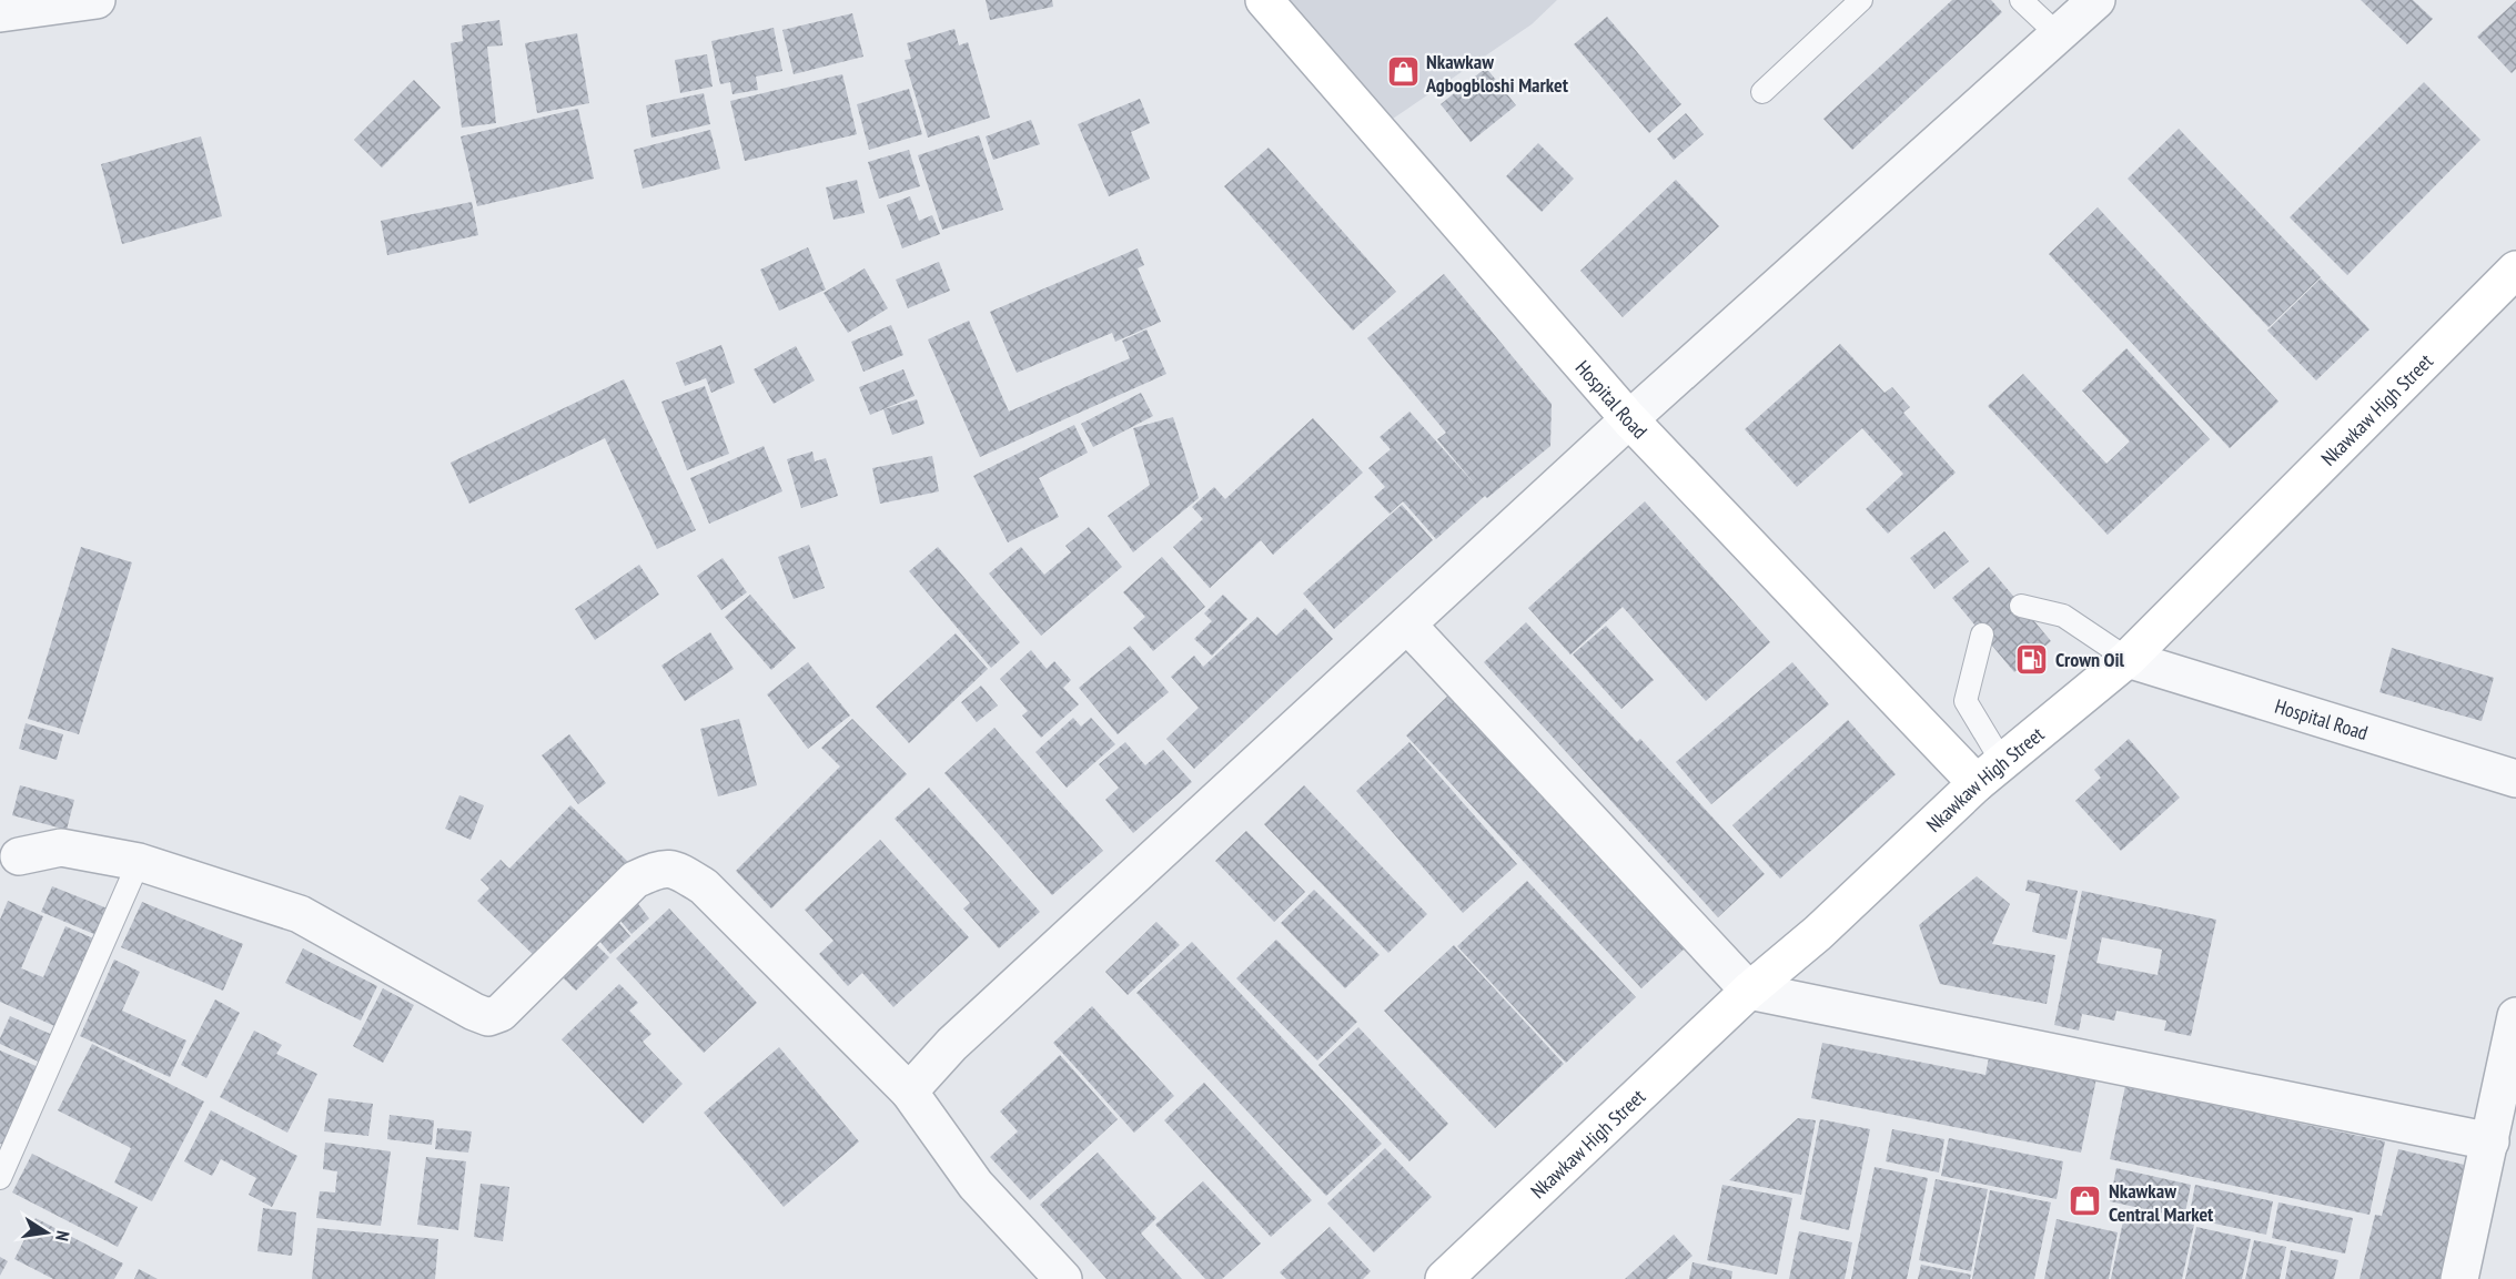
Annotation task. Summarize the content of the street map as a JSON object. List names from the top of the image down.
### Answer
{
  "streets": {
    "main road": ["Hospital Road", "Nkawkaw High Street"]
  },
  "crossings": [
    ["Hospital Road", "Nkawkaw High Street"]
  ],
  "places": {
    "shop": ["Nkawkaw Agbogbloshi Market", "Nkawkaw Central Market"],
    "fuel station": ["Crown Oil"]
  },
  "north": "right"
}
